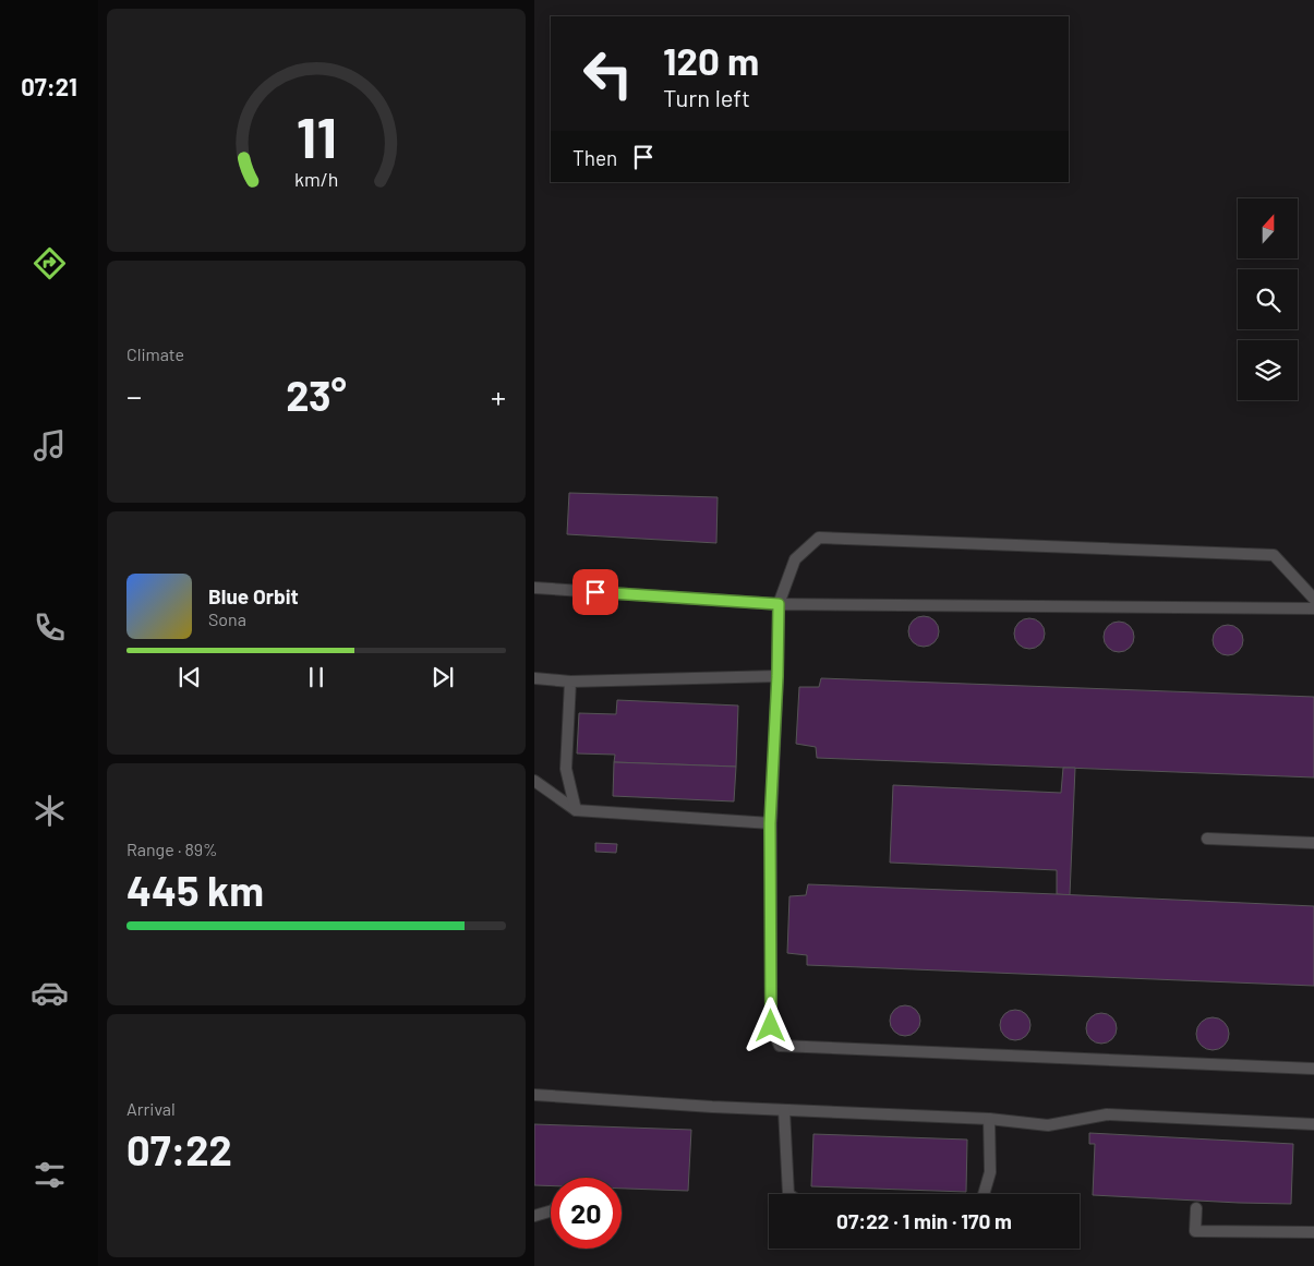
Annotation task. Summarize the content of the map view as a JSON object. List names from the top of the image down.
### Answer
{
  "north": "top",
  "page": {
    "tabs": "07:21",
    "turn": ["120 m", "Turn left"],
    "then": "Then",
    "tile": [
      "Climate",
      ["Range · 89%", "445 km"],
      ["Arrival", "07:22"]
    ],
    "heat": ["−", "23°", "+"],
    "song": ["Blue Orbit", "Sona"],
    "limit": "20",
    "trip": "07:22 · 1 min · 170 m",
    "gauge": ["11", "km/h"]
  }
}
